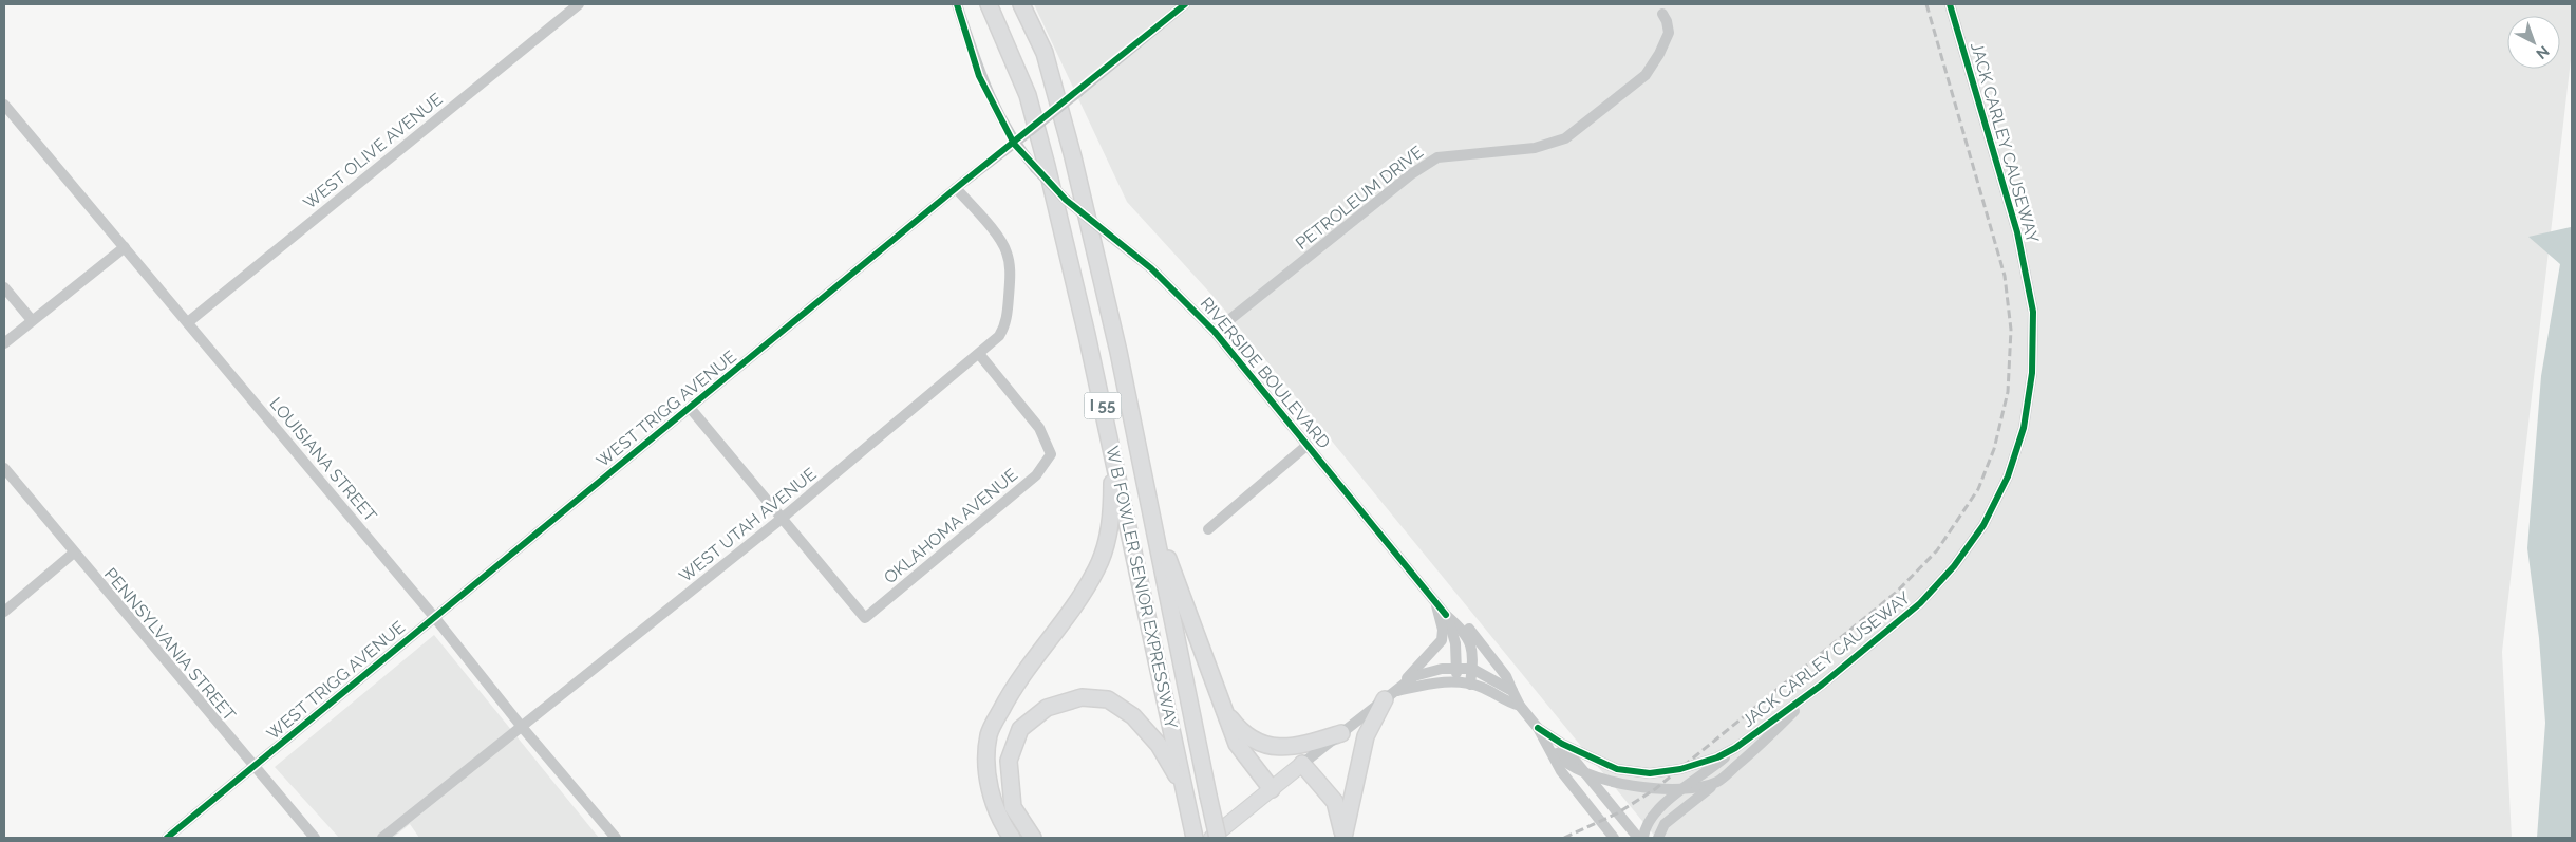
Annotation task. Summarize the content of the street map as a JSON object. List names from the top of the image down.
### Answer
{
  "streets": {
    "highway": ["I 55", "W B FOWLER SENIOR EXPRESSWAY"],
    "street": [
      "JACK CARLEY CAUSEWAY",
      "WEST OLIVE AVENUE",
      "PETROLEUM DRIVE",
      "RIVERSIDE BOULEVARD",
      "WEST TRIGG AVENUE",
      "LOUISIANA STREET",
      "WEST UTAH AVENUE",
      "OKLAHOMA AVENUE",
      "PENNSYLVANIA STREET"
    ]
  },
  "crossings": [
    ["WEST OLIVE AVENUE", "LOUISIANA STREET"],
    ["PETROLEUM DRIVE", "RIVERSIDE BOULEVARD"],
    ["RIVERSIDE BOULEVARD", "WEST TRIGG AVENUE"],
    ["WEST TRIGG AVENUE", "LOUISIANA STREET"],
    ["WEST TRIGG AVENUE", "WEST UTAH AVENUE"],
    ["WEST TRIGG AVENUE", "PENNSYLVANIA STREET"],
    ["LOUISIANA STREET", "WEST UTAH AVENUE"],
    ["WEST UTAH AVENUE", "OKLAHOMA AVENUE"]
  ],
  "north": "bottom right"
}
